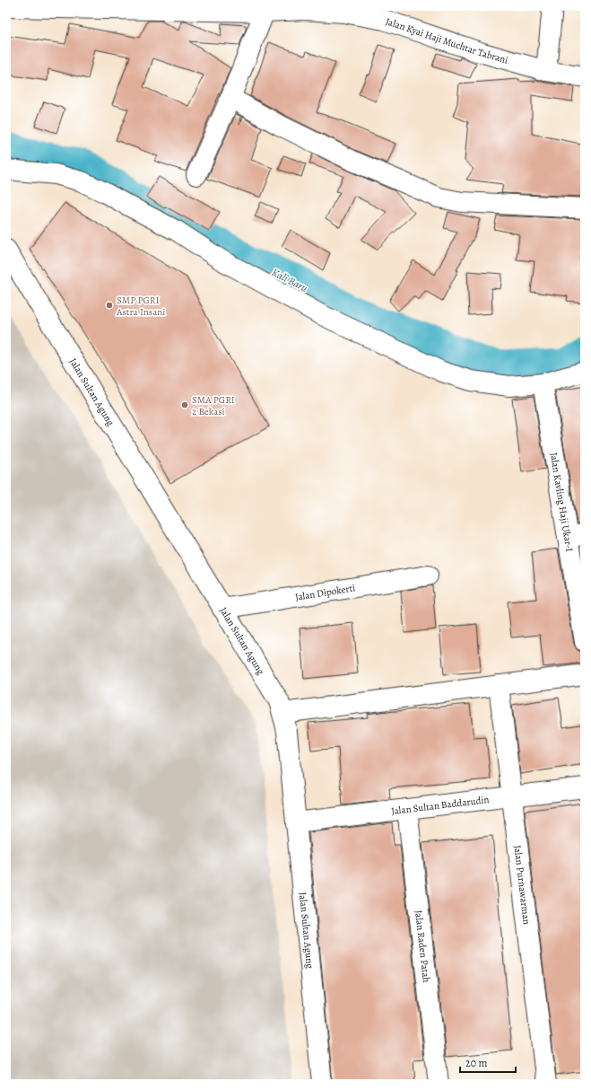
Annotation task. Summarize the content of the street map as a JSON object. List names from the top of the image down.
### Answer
{
  "streets": {
    "street": [
      "Jalan Kyai Haji Muchtar Tabrani",
      "Jalan Sultan Agung",
      "Jalan Kavling Haji Ukar-I",
      "Jalan Dipokerti",
      "Jalan Sultan Baddarudin",
      "Jalan Purnawarman",
      "Jalan Raden Patah"
    ]
  },
  "crossings": [
    ["Jalan Sultan Agung", "Jalan Dipokerti"],
    ["Jalan Sultan Agung", "Jalan Sultan Baddarudin"],
    ["Jalan Sultan Baddarudin", "Jalan Purnawarman"],
    ["Jalan Sultan Baddarudin", "Jalan Raden Patah"]
  ],
  "water": ["Kali Baru"],
  "places": ["SMP PGRI Astra Insani", "SMA PGRI 2 Bekasi"],
  "scale_bar": "20 m"
}
